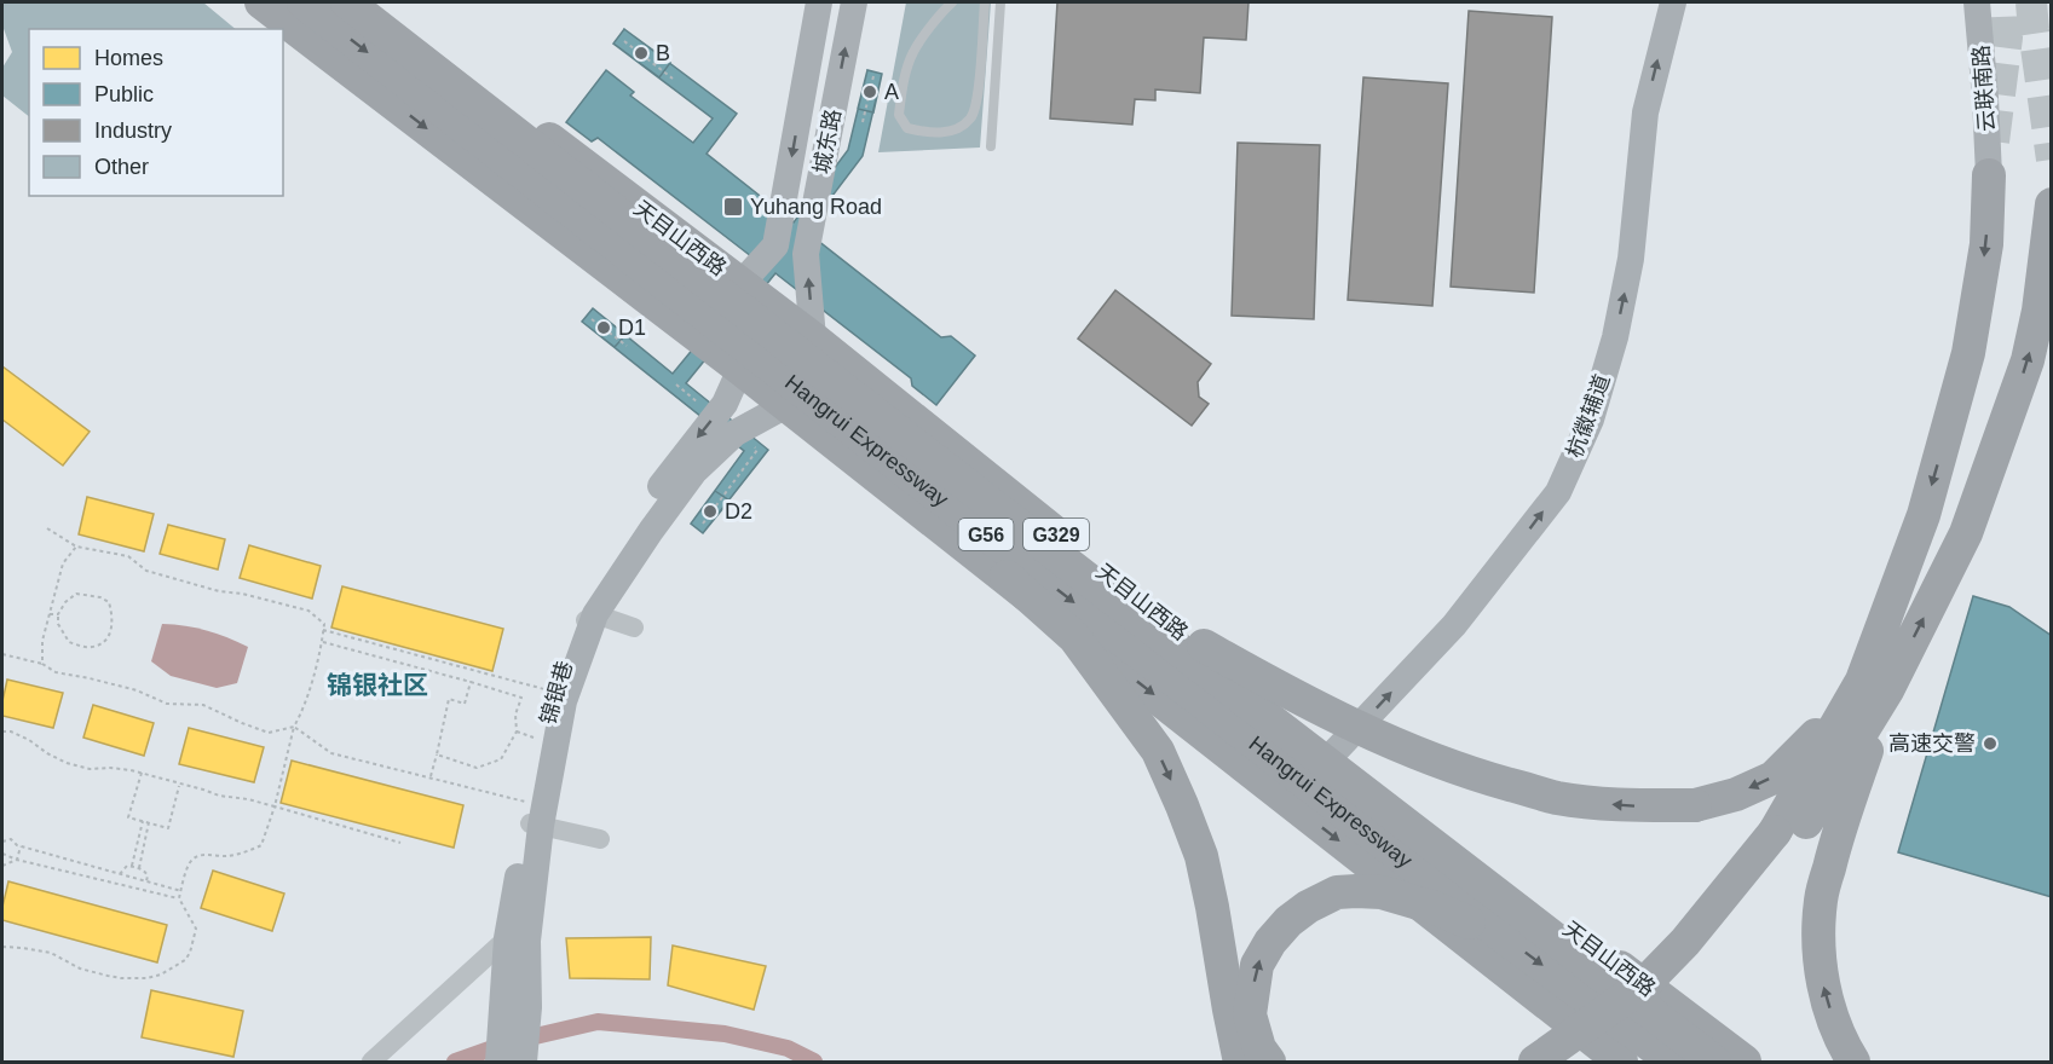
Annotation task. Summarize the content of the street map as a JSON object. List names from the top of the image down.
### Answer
{
  "streets": {
    "highway": [
      "天目山西路",
      "Hangrui Expressway",
      "G56",
      "G329"
    ],
    "main road": [
      "云联南路",
      "城东路",
      "杭徽辅道",
      "锦银巷"
    ]
  },
  "crossings": [
    ["城东路", "天目山西路"],
    ["城东路", "Hangrui Expressway"],
    ["城东路", "锦银巷"],
    ["天目山西路", "杭徽辅道"],
    ["Hangrui Expressway", "锦银巷"]
  ],
  "one_way": ["杭徽辅道"],
  "districts": ["锦银社区"],
  "places": {
    "other": [
      "B",
      "A",
      "D1",
      "D2",
      "高速交警"
    ],
    "transit": ["Yuhang Road"]
  },
  "legend": [
    "Homes",
    "Public",
    "Industry",
    "Other"
  ]
}
